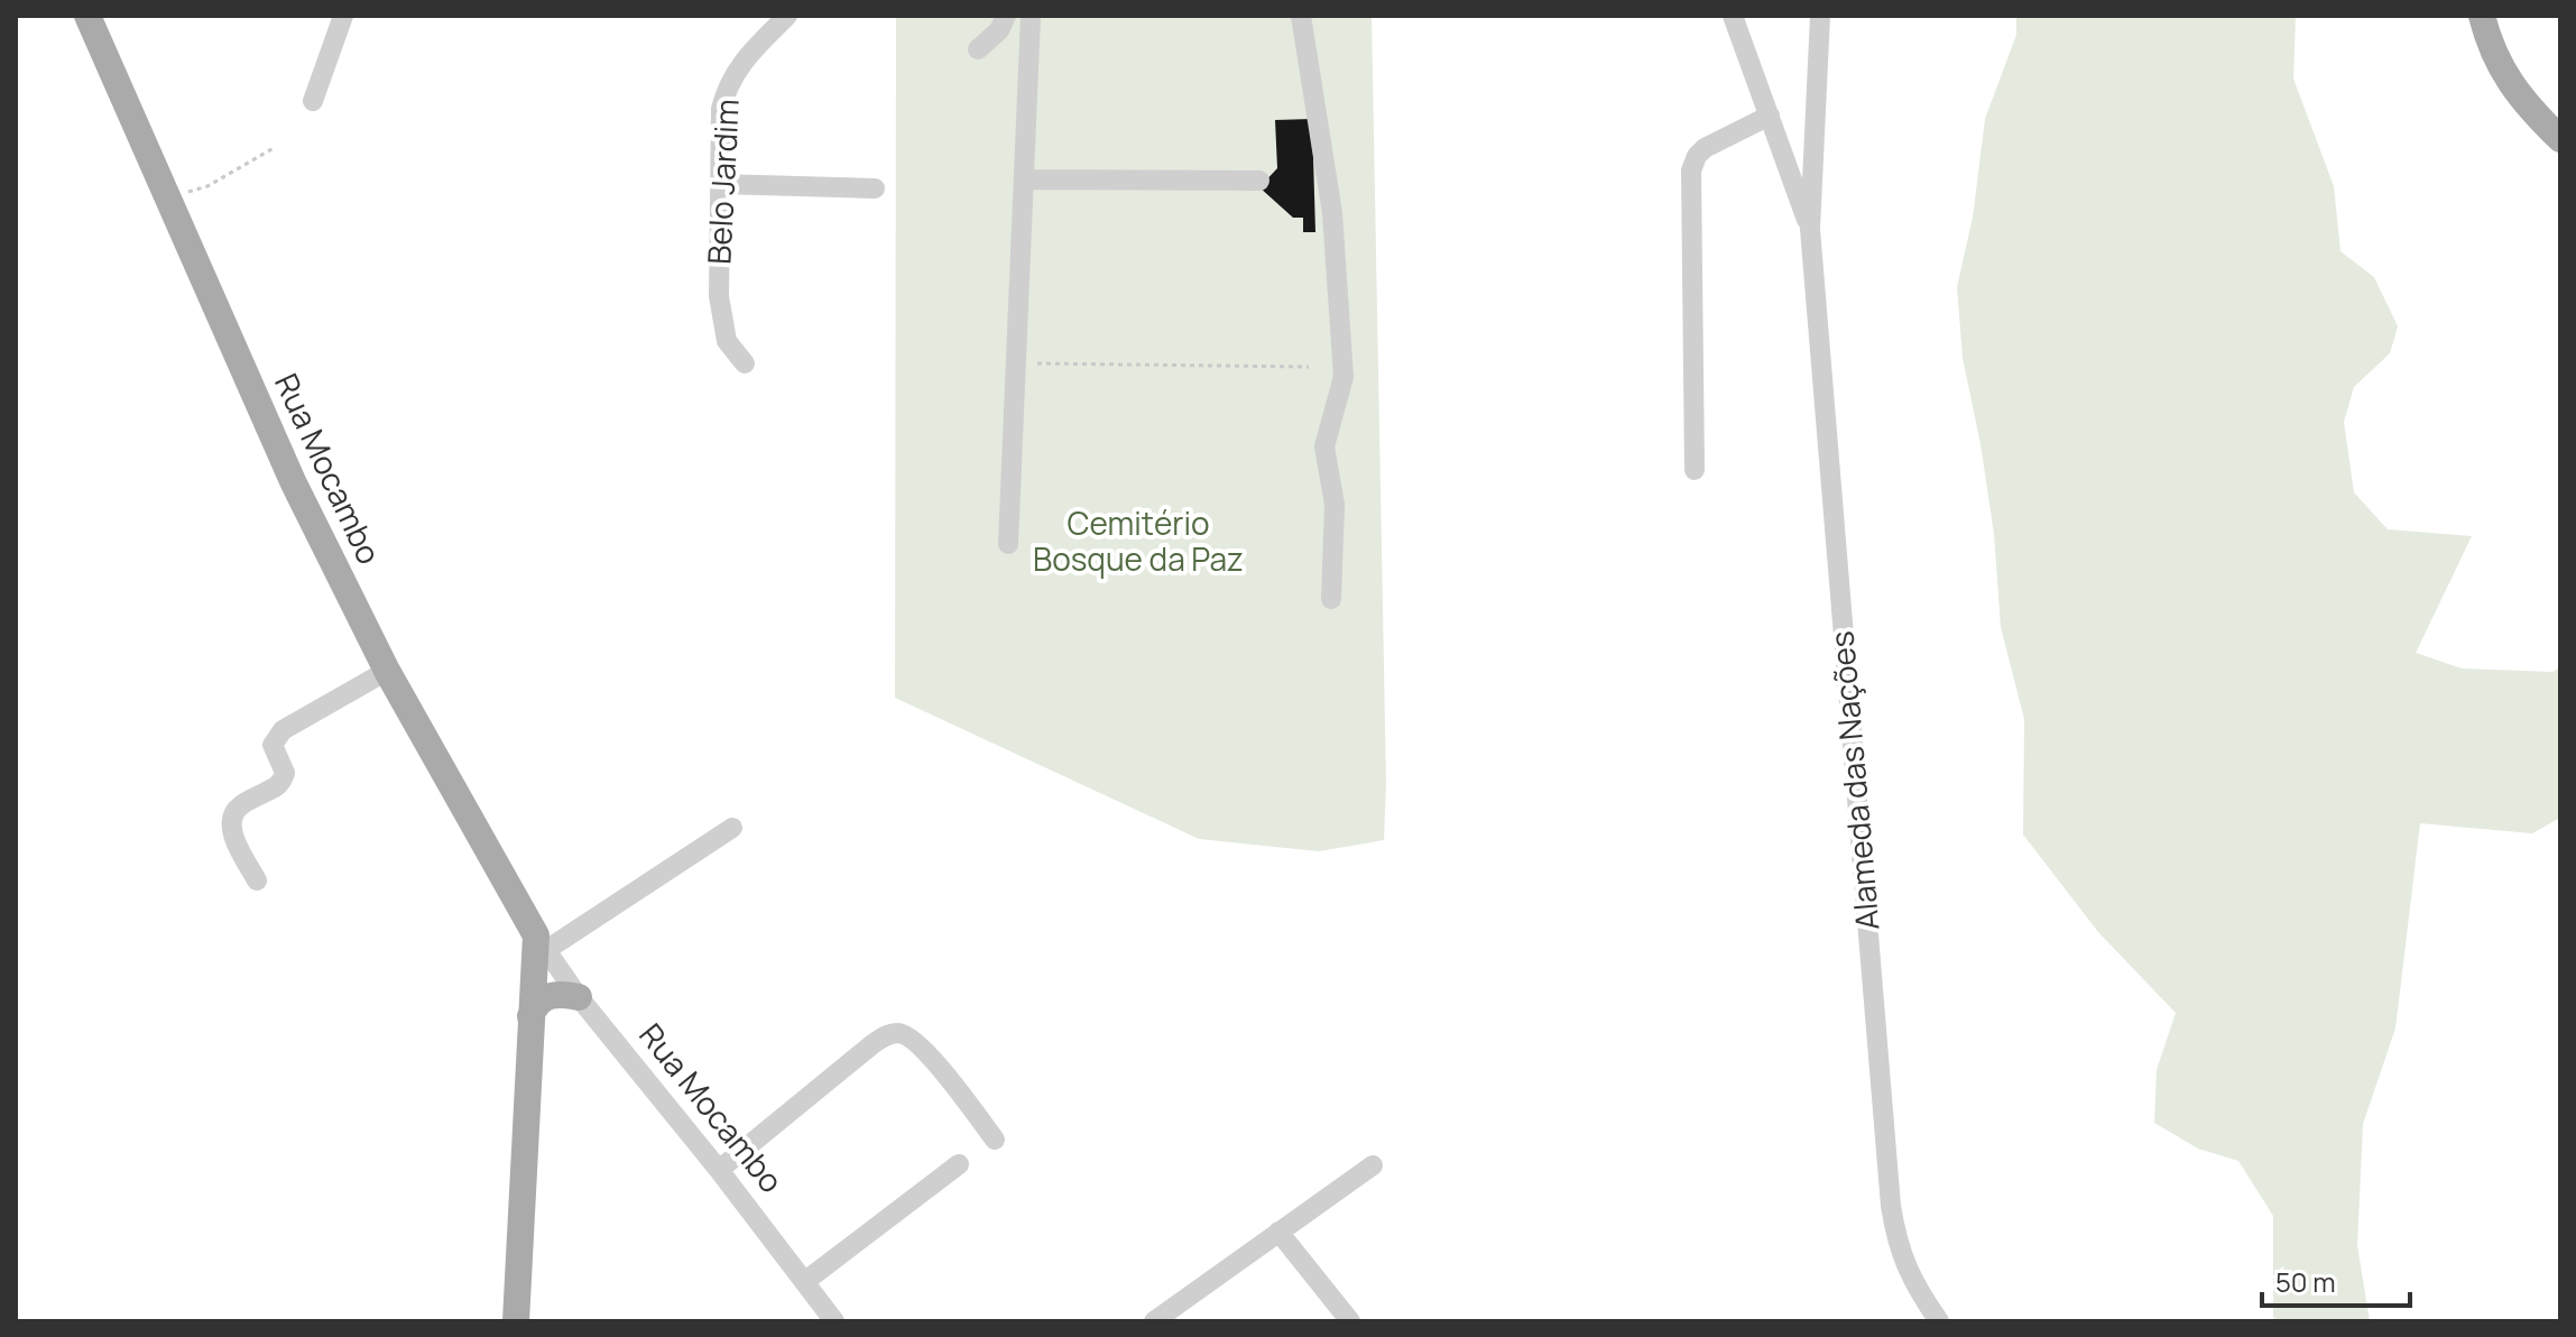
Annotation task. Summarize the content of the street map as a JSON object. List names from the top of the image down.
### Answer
{
  "streets": {
    "main road": ["Rua Mocambo"],
    "street": ["Belo Jardim", "Alameda das Nações"]
  },
  "parks": ["Cemitério Bosque da Paz"],
  "scale_bar": "50 m"
}
